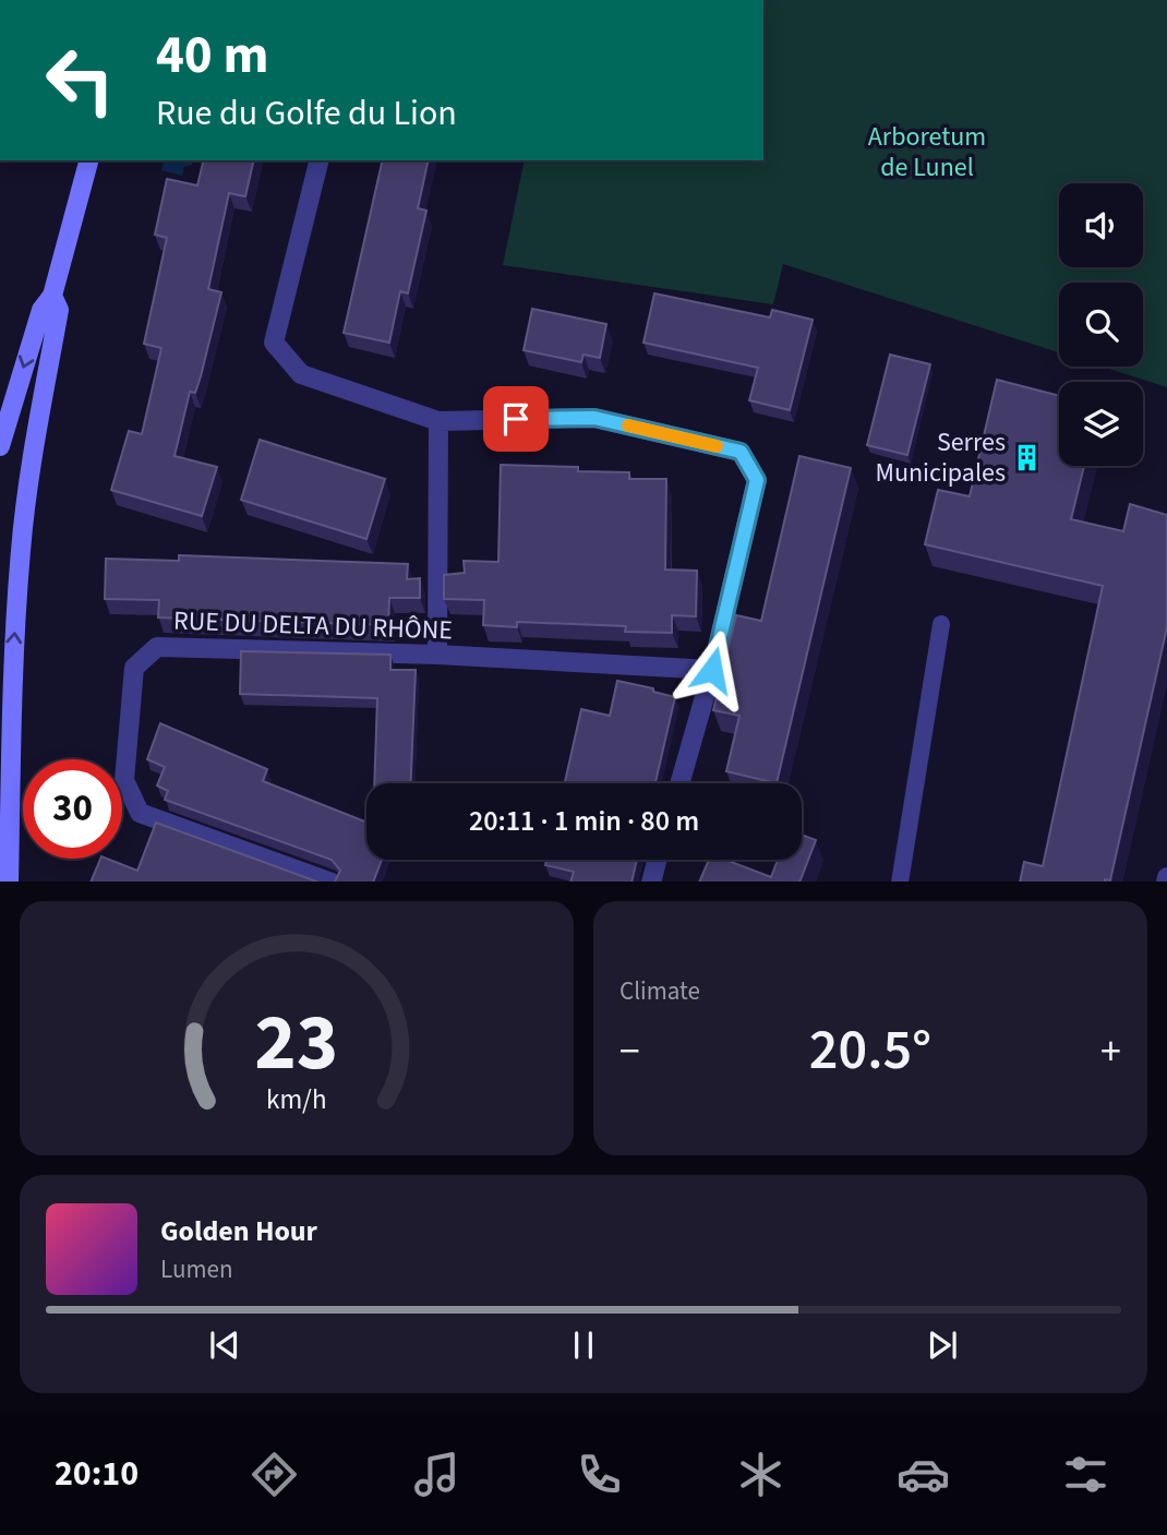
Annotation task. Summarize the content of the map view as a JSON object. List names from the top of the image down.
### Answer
{
  "streets": {
    "street": ["RUE DU DELTA DU RHÔNE"]
  },
  "parks": ["Arboretum de Lunel"],
  "places": {
    "building": ["Serres Municipales"]
  },
  "page": {
    "turn": ["40 m", "Rue du Golfe du Lion"],
    "limit": "30",
    "trip": "20:11 · 1 min · 80 m",
    "tile": "Climate",
    "heat": ["−", "20.5°", "+"],
    "song": ["Golden Hour", "Lumen"],
    "tabs": "20:10",
    "gauge": ["23", "km/h"]
  }
}
